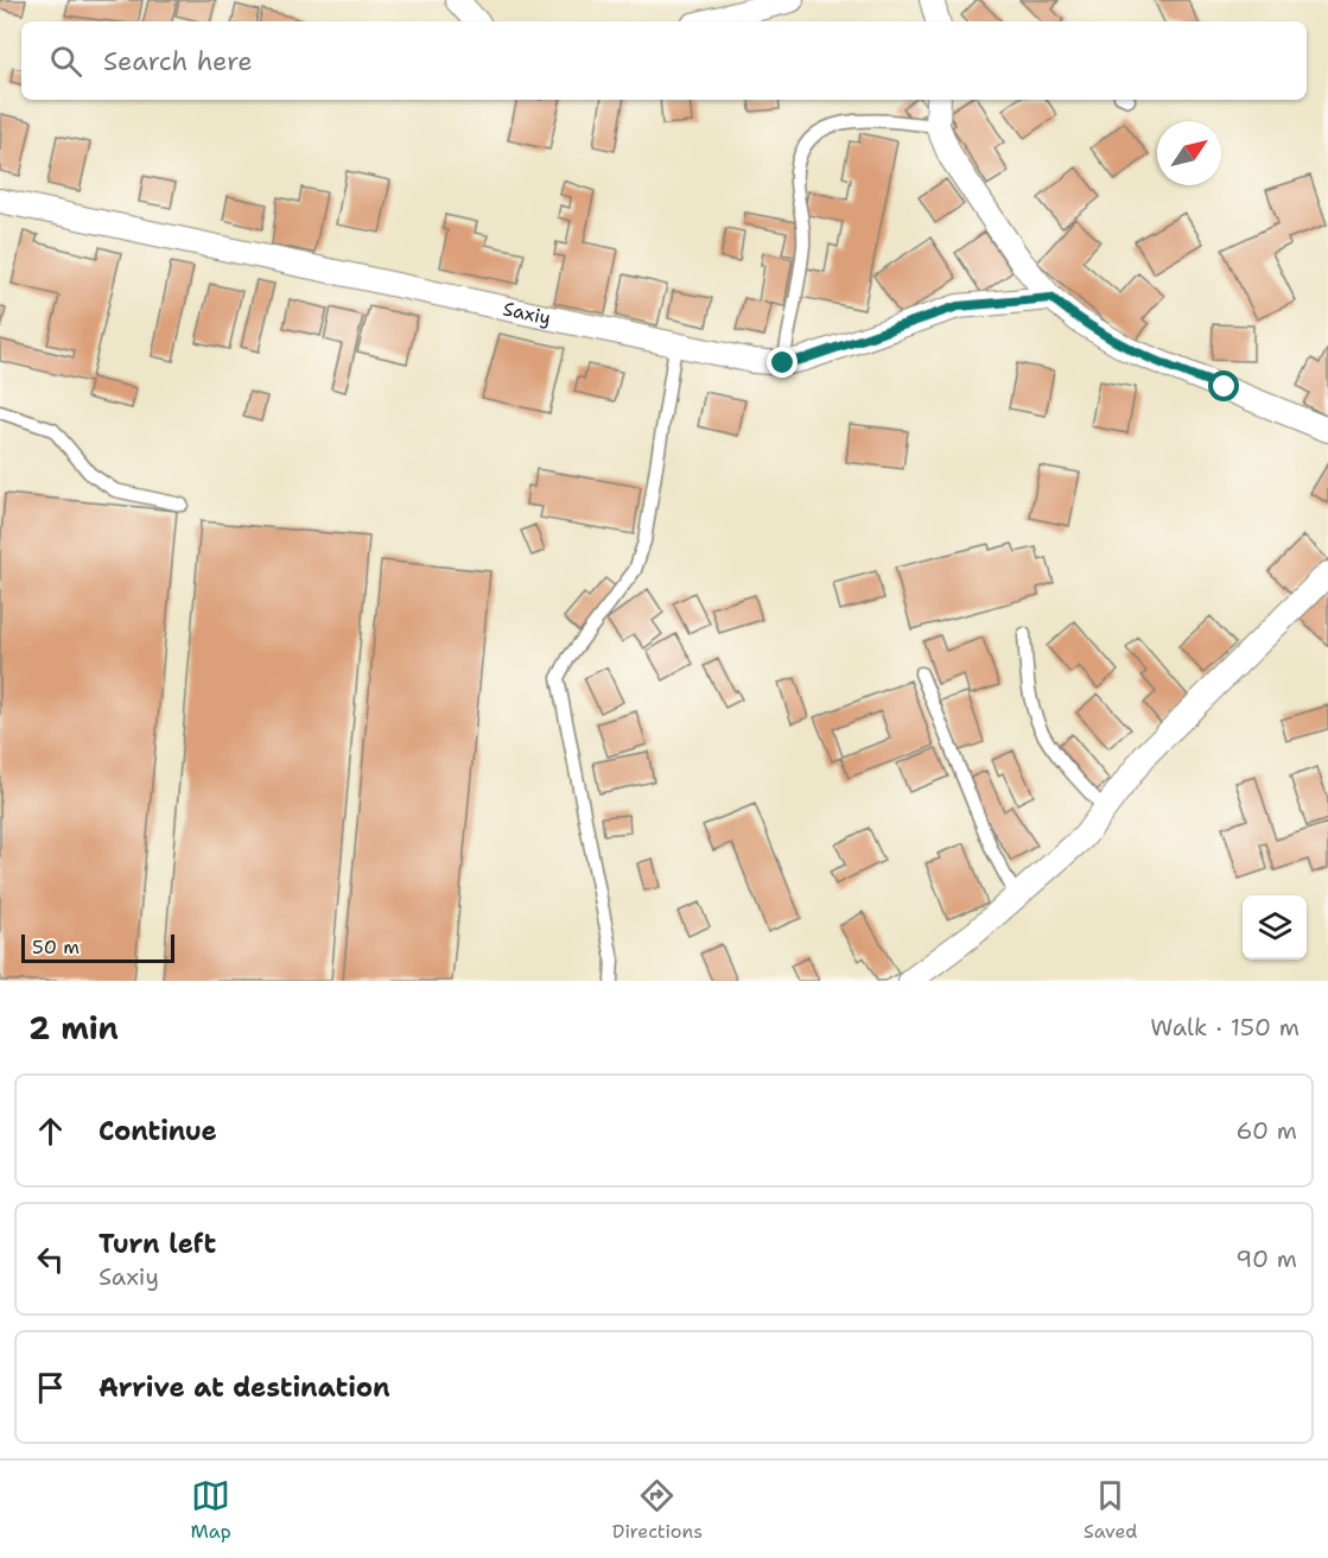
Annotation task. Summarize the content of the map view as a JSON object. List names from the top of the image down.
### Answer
{
  "streets": {
    "street": ["Saxiy"]
  },
  "scale_bar": "50 m",
  "north": "top right",
  "page": {
    "search": "Search here",
    "scale": "50 m",
    "heading": ["2 min", "Walk · 150 m"],
    "list": [
      ["Continue", "60 m"],
      ["Turn left", "Saxiy", "90 m"],
      "Arrive at destination"
    ],
    "nav": ["Map", "Directions", "Saved"]
  }
}
